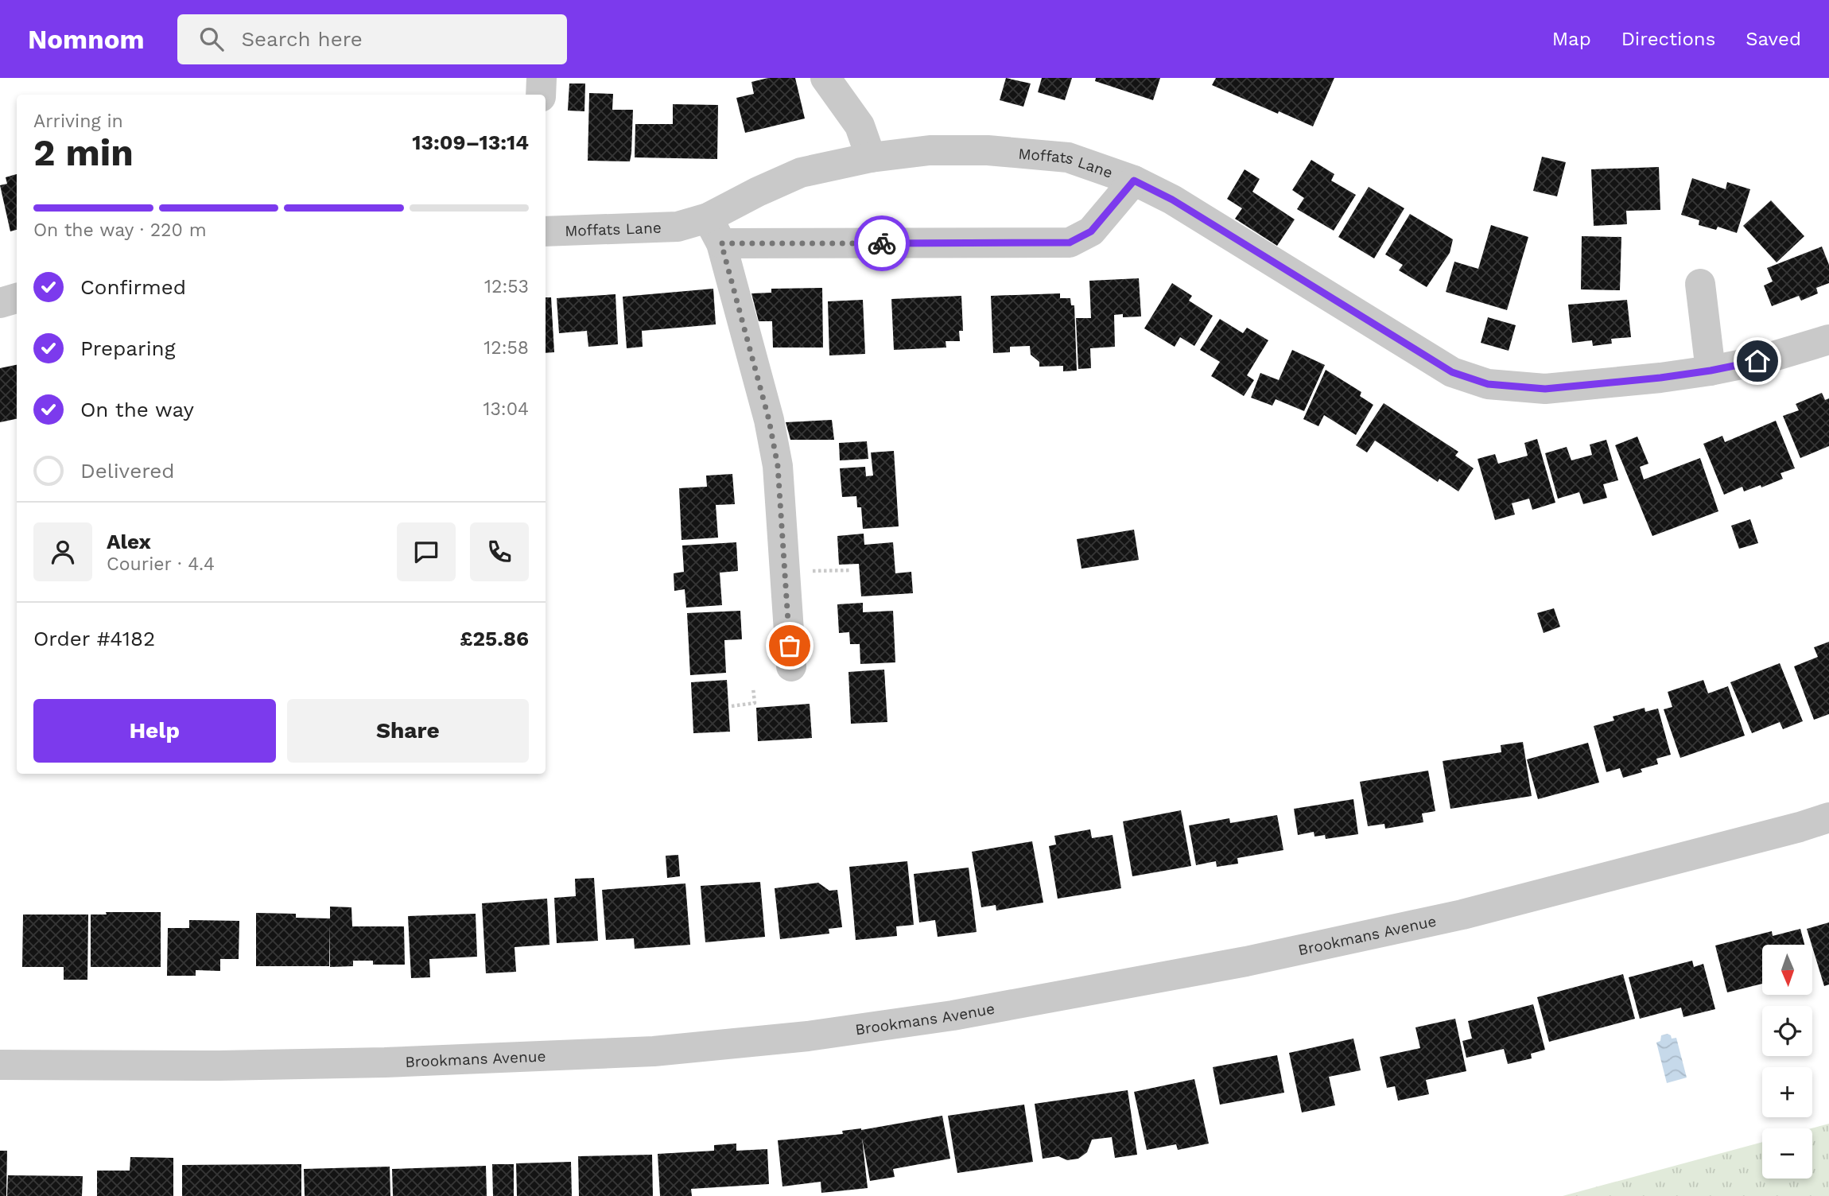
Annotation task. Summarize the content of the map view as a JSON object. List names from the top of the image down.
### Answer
{
  "streets": {
    "street": ["Moffats Lane", "Brookmans Avenue"]
  },
  "north": "bottom",
  "page": {
    "header": "Nomnom",
    "search": "Search here",
    "nav": ["Map", "Directions", "Saved"],
    "heading": ["2 min", "Arriving in", "13:09–13:14"],
    "panel": [
      "Alex",
      "Courier · 4.4",
      "Order #4182",
      "£25.86"
    ],
    "bar": "On the way · 220 m",
    "list": [
      ["Confirmed", "12:53"],
      ["Preparing", "12:58"],
      ["On the way", "13:04"],
      "Delivered"
    ],
    "buttons": ["Help", "Share"],
    "map_buttons": ["+", "−"]
  }
}
